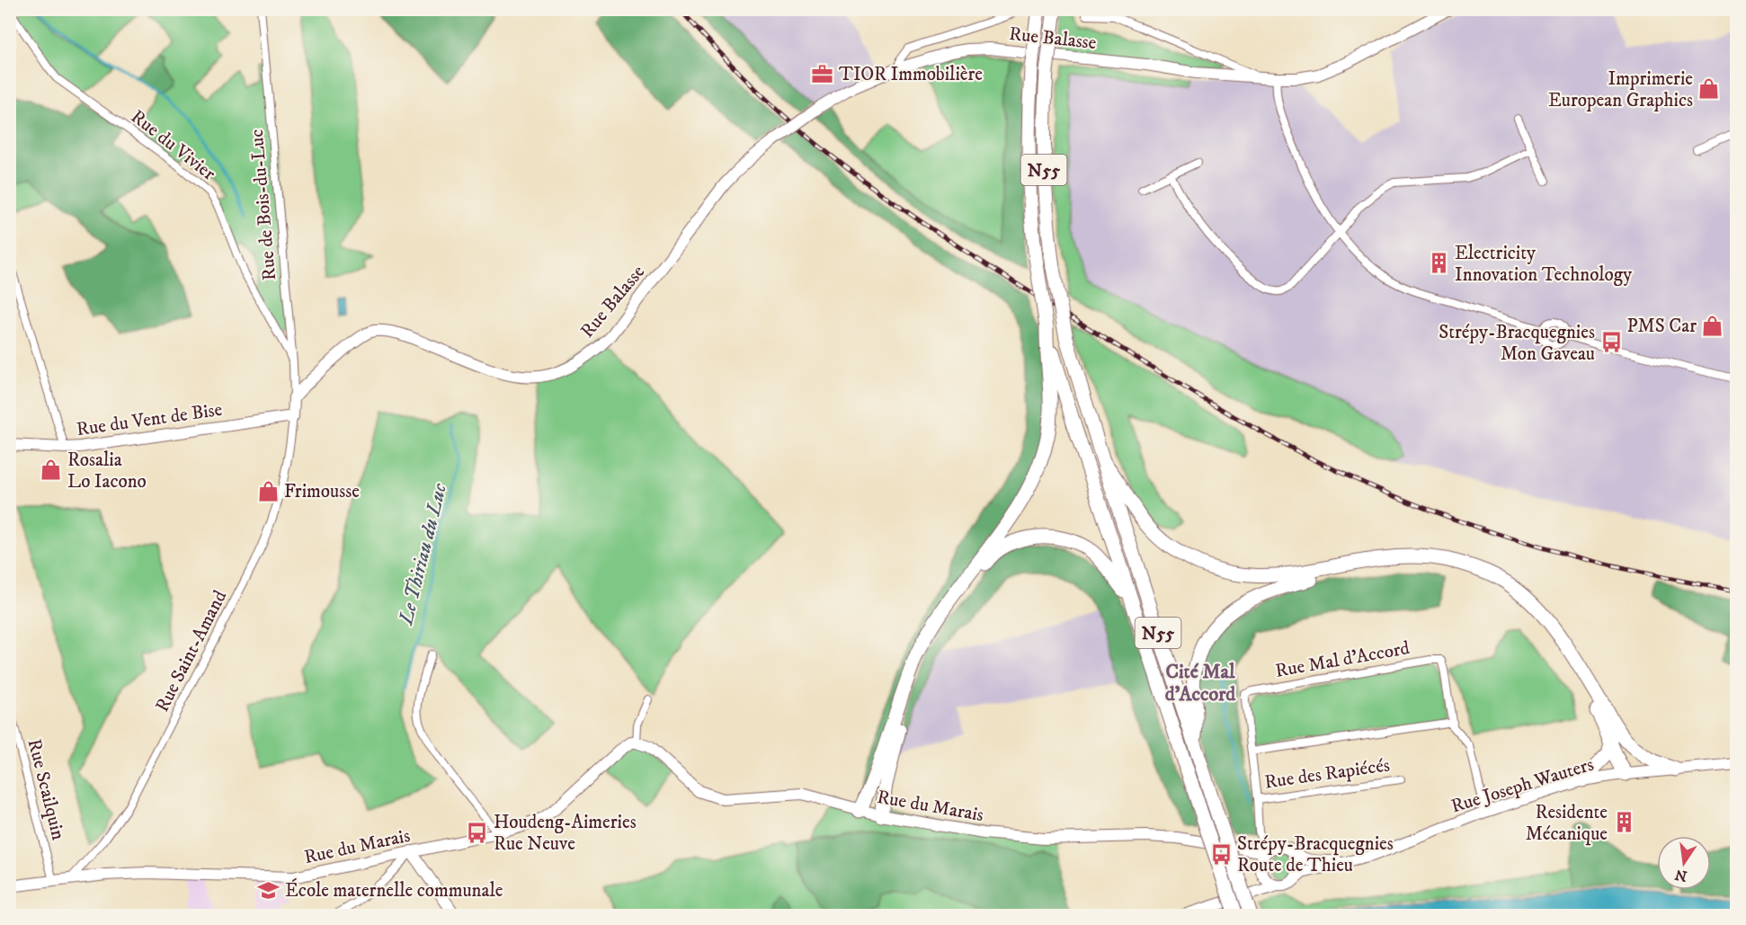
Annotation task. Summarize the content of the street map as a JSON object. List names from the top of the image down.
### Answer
{
  "streets": {
    "highway": ["N55"],
    "street": [
      "Rue Balasse",
      "Rue du Vivier",
      "Rue de Bois-du-Luc",
      "Rue du Vent de Bise",
      "Rue Saint-Amand",
      "Rue Mal d'Accord",
      "Rue des Rapiécés",
      "Rue Joseph Wauters",
      "Rue Scailquin",
      "Rue du Marais"
    ]
  },
  "crossings": [
    ["Rue Balasse", "Rue de Bois-du-Luc"],
    ["Rue du Vivier", "Rue de Bois-du-Luc"],
    ["Rue du Vent de Bise", "Rue Saint-Amand"],
    ["Rue Saint-Amand", "Rue du Marais"],
    ["Rue Mal d'Accord", "Rue des Rapiécés"],
    ["Rue Mal d'Accord", "Rue Joseph Wauters"],
    ["Rue Joseph Wauters", "Rue du Marais"],
    ["Rue Scailquin", "Rue du Marais"]
  ],
  "districts": ["Cité Mal d'Accord"],
  "water": ["Le Thiriau du Luc"],
  "places": {
    "office": ["TIOR Immobilière"],
    "shop": [
      "Imprimerie European Graphics",
      "PMS Car",
      "Rosalia Lo Iacono",
      "Frimousse"
    ],
    "building": ["Electricity Innovation Technology", "Residente Mécanique"],
    "bus stop": ["Strépy-Bracquegnies Mon Gaveau", "Houdeng-Aimeries Rue Neuve", "Strépy-Bracquegnies Route de Thieu"],
    "school or university": ["École maternelle communale"]
  },
  "north": "bottom"
}
